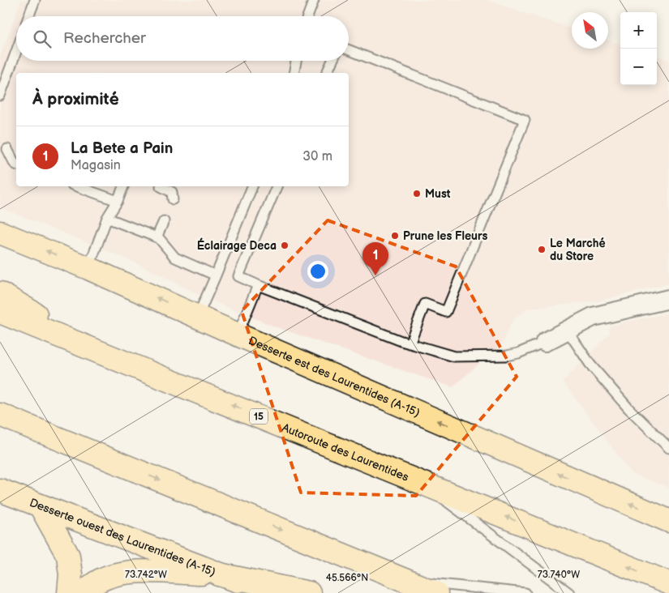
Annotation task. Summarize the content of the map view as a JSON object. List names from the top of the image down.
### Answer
{
  "streets": {
    "main road": [
      "Desserte est des Laurentides (A-15)",
      "15",
      "Autoroute des Laurentides",
      "Desserte ouest des Laurentides (A-15)"
    ]
  },
  "places": [
    "Must",
    "Prune les Fleurs",
    "Éclairage Deca",
    "Le Marché du Store"
  ],
  "north": "top left",
  "page": {
    "map_buttons": ["+", "−"],
    "search": "Rechercher",
    "heading": "À proximité",
    "list": [
      {
        "mark": "1",
        "name": "La Bete a Pain",
        "note": "Magasin",
        "value": "30 m"
      }
    ],
    "pins": "1"
  },
  "coordinates": ["73.742°W", "73.740°W", "45.566°N"]
}
